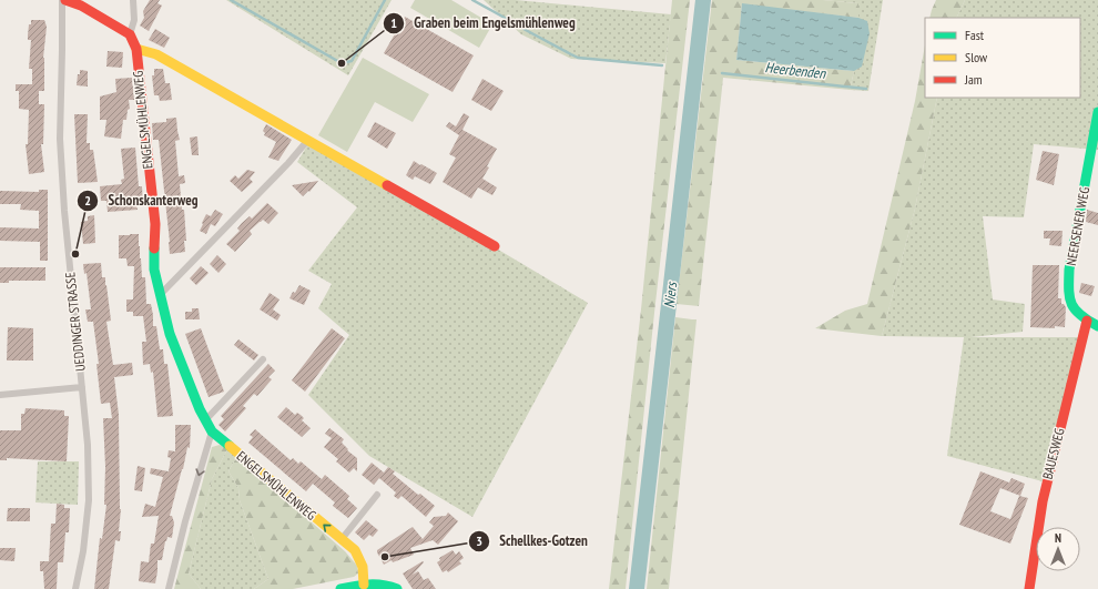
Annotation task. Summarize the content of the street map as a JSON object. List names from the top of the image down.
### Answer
{
  "streets": {
    "street": [
      "ENGELSMÜHLENWEG",
      "NEERSENER WEG",
      "UEDDINGER STRASSE",
      "BAUESWEG"
    ]
  },
  "crossings": [
    ["NEERSENER WEG", "BAUESWEG"]
  ],
  "water": ["Heerbenden", "Niers"],
  "places": ["Graben beim Engelsmühlenweg", "Schonskanterweg", "Schellkes-Gotzen"],
  "legend": ["Fast", "Slow", "Jam"],
  "north": "top"
}
